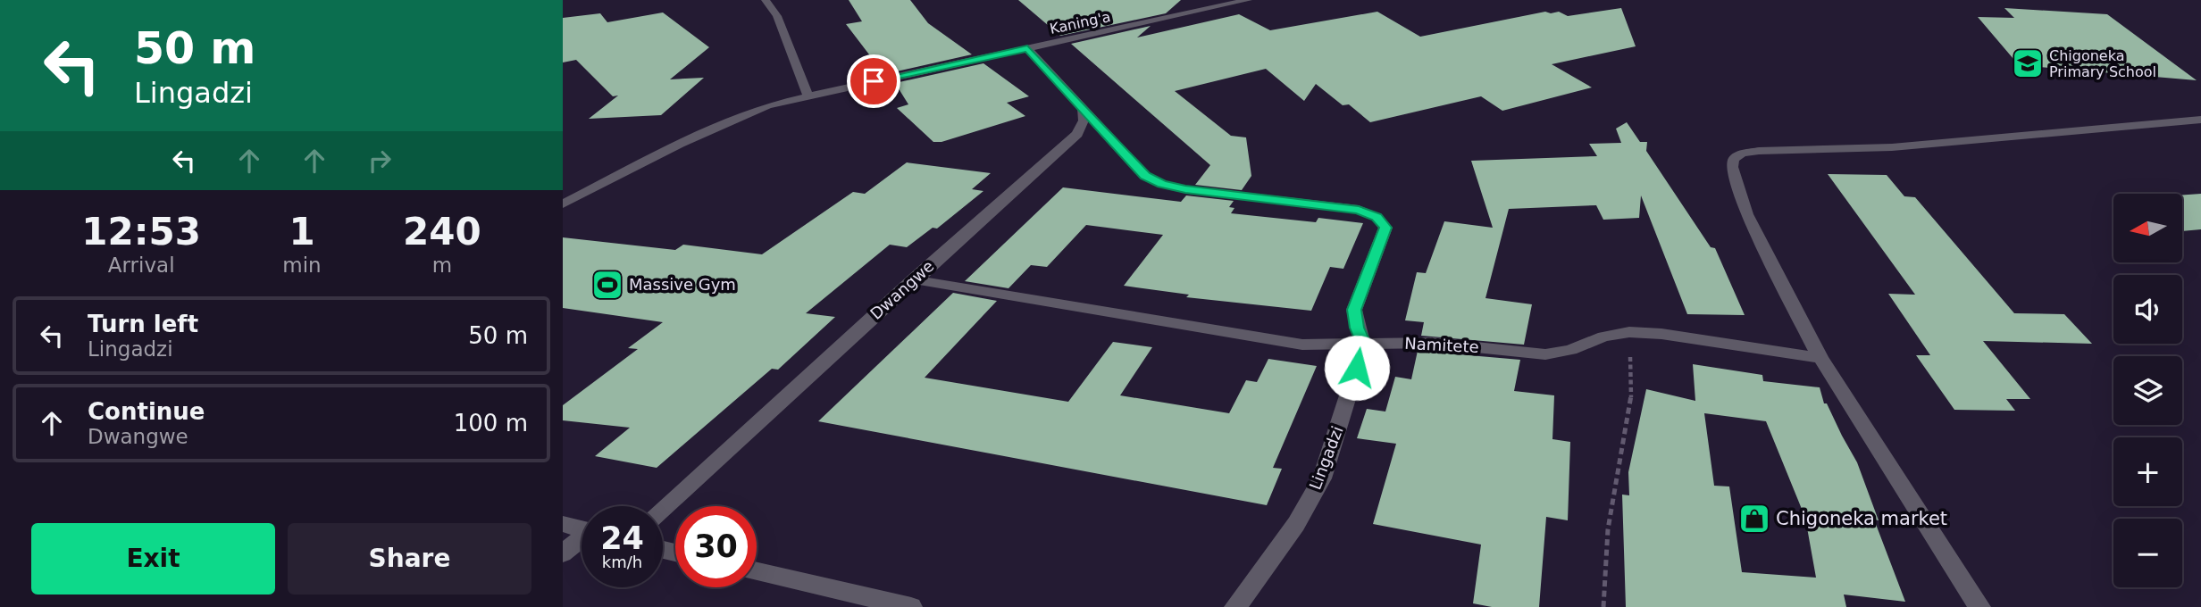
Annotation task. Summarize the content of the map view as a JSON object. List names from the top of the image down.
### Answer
{
  "streets": {
    "street": [
      "Kaning'a",
      "Dwangwe",
      "Namitete",
      "Lingadzi"
    ]
  },
  "crossings": [
    ["Dwangwe", "Namitete"],
    ["Namitete", "Lingadzi"]
  ],
  "places": {
    "school or university": ["Chigoneka Primary School"],
    "sports": ["Massive Gym"],
    "shop": ["Chigoneka market"]
  },
  "north": "left",
  "page": {
    "turn": ["50 m", "Lingadzi"],
    "eta": [
      "12:53",
      "Arrival",
      "1",
      "min",
      "240",
      "m"
    ],
    "map_buttons": ["+", "−"],
    "list": [
      {
        "name": "Turn left",
        "note": "Lingadzi",
        "value": "50 m"
      },
      {
        "name": "Continue",
        "note": "Dwangwe",
        "value": "100 m"
      }
    ],
    "speed": "24 km/h",
    "limit": "30",
    "buttons": ["Exit", "Share"]
  }
}
